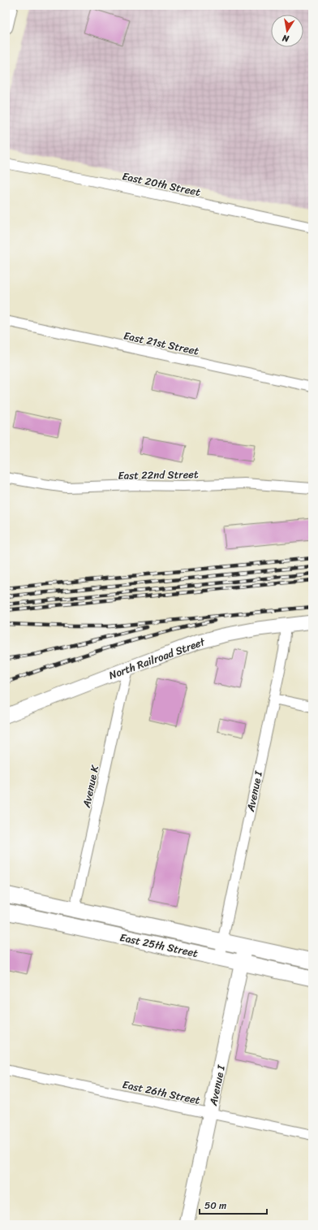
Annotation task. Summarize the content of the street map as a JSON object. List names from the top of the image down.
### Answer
{
  "streets": {
    "main road": ["North Railroad Street", "Avenue I", "East 25th Street"],
    "street": [
      "East 20th Street",
      "East 21st Street",
      "East 22nd Street",
      "Avenue K",
      "East 26th Street"
    ]
  },
  "crossings": [
    ["North Railroad Street", "Avenue K"],
    ["North Railroad Street", "Avenue I"],
    ["Avenue K", "East 25th Street"],
    ["Avenue I", "East 25th Street"],
    ["Avenue I", "East 26th Street"]
  ],
  "scale_bar": "50 m",
  "north": "bottom"
}
